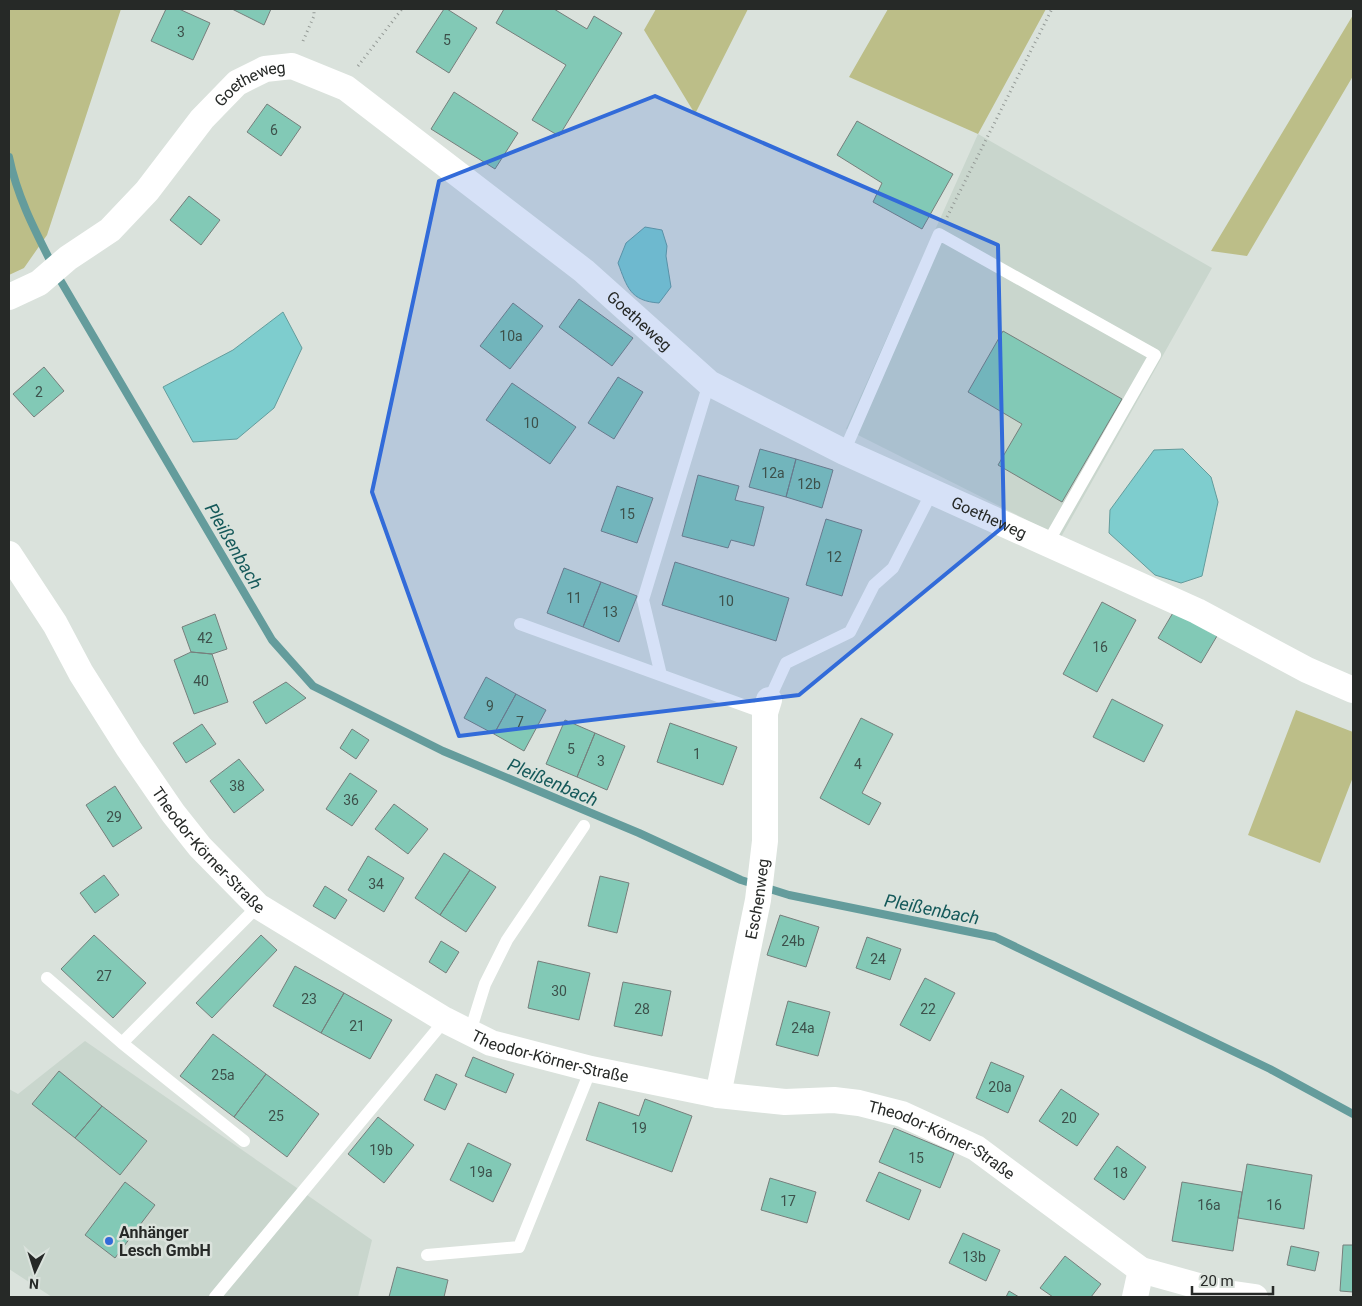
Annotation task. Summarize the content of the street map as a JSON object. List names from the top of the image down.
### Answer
{
  "streets": {
    "street": ["Goetheweg", "Theodor-Körner-Straße", "Eschenweg"]
  },
  "crossings": [
    ["Theodor-Körner-Straße", "Eschenweg"]
  ],
  "water": ["Pleißenbach"],
  "places": ["Anhänger Lesch GmbH"],
  "house_numbers": [
    "3",
    "5",
    "6",
    "10a",
    "2",
    "10",
    "12a",
    "12b",
    "15",
    "12",
    "11",
    "10",
    "13",
    "42",
    "16",
    "40",
    "9",
    "7",
    "5",
    "1",
    "3",
    "4",
    "38",
    "36",
    "29",
    "34",
    "24b",
    "24",
    "27",
    "30",
    "23",
    "28",
    "22",
    "21",
    "24a",
    "25a",
    "20a",
    "25",
    "20",
    "19",
    "19b",
    "15",
    "19a",
    "18",
    "17",
    "16a",
    "16",
    "13b"
  ],
  "scale_bar": "20 m",
  "north": "bottom"
}
